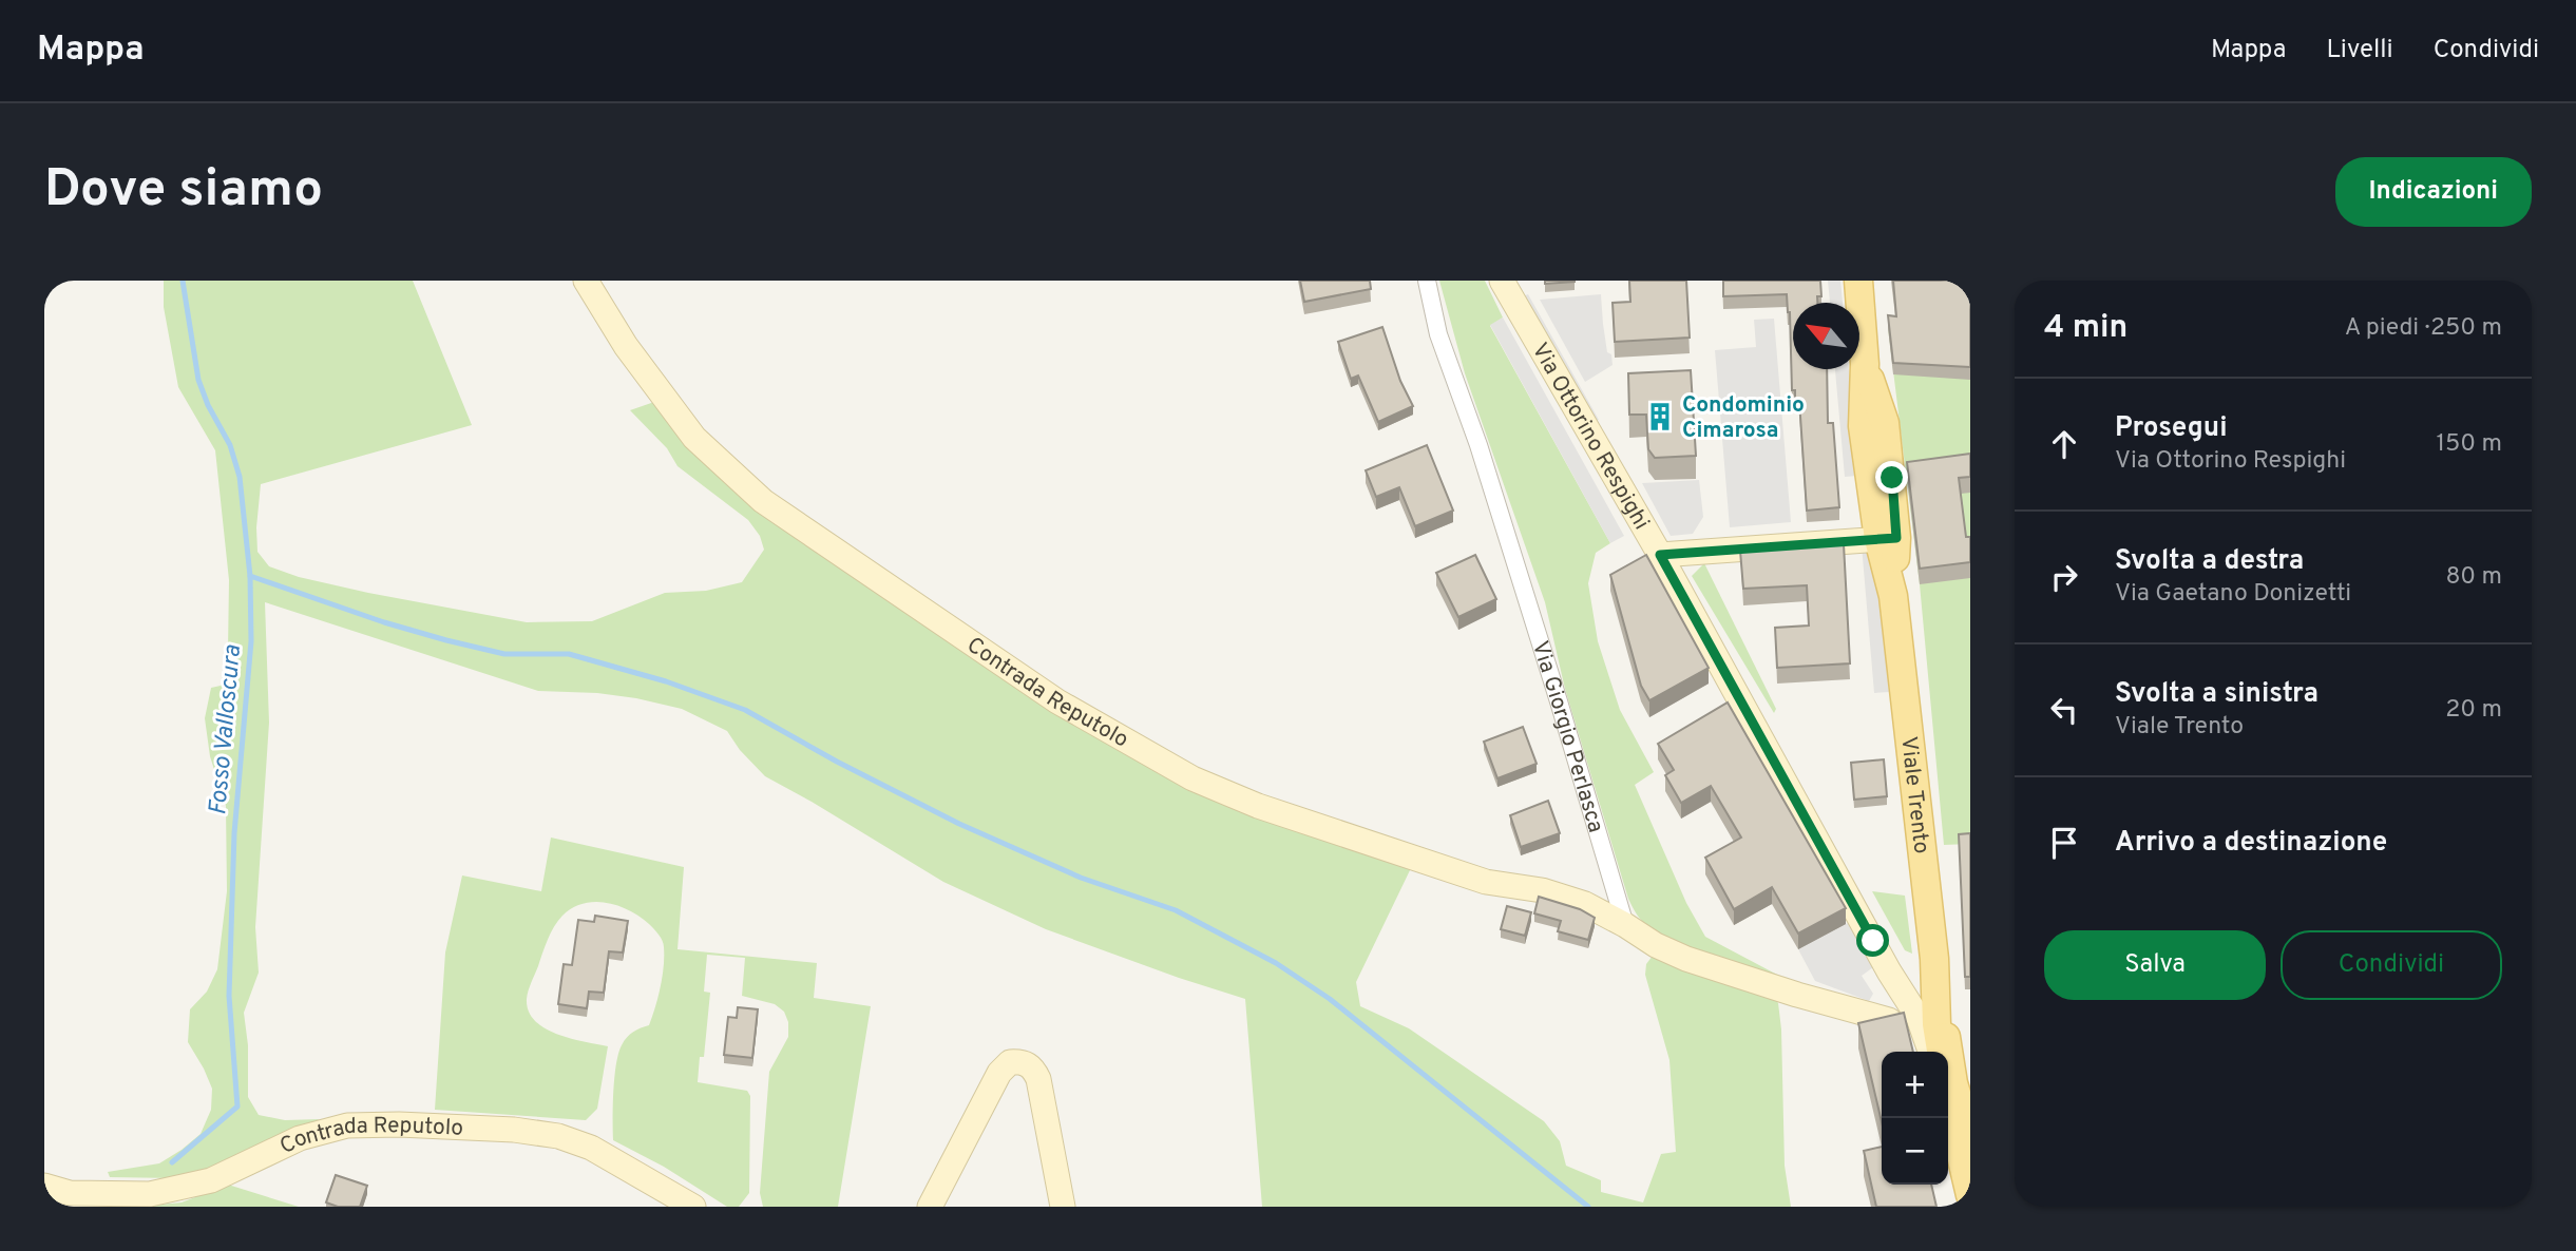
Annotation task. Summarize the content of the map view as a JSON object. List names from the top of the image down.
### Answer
{
  "streets": {
    "main road": ["Viale Trento"],
    "street": ["Via Ottorino Respighi", "Contrada Reputolo", "Via Giorgio Perlasca"]
  },
  "crossings": [
    ["Contrada Reputolo", "Via Giorgio Perlasca"]
  ],
  "water": ["Fosso Valloscura"],
  "places": {
    "building": ["Condominio Cimarosa"]
  },
  "north": "top left",
  "page": {
    "header": "Mappa",
    "nav": ["Mappa", "Livelli", "Condividi"],
    "buttons": [
      "Indicazioni",
      ["Salva", "Condividi"]
    ],
    "title": "Dove siamo",
    "heading": ["4 min", "A piedi · 250 m"],
    "list": [
      ["Prosegui", "Via Ottorino Respighi", "150 m"],
      ["Svolta a destra", "Via Gaetano Donizetti", "80 m"],
      ["Svolta a sinistra", "Viale Trento", "20 m"],
      "Arrivo a destinazione"
    ],
    "map_buttons": ["+", "−"]
  }
}
